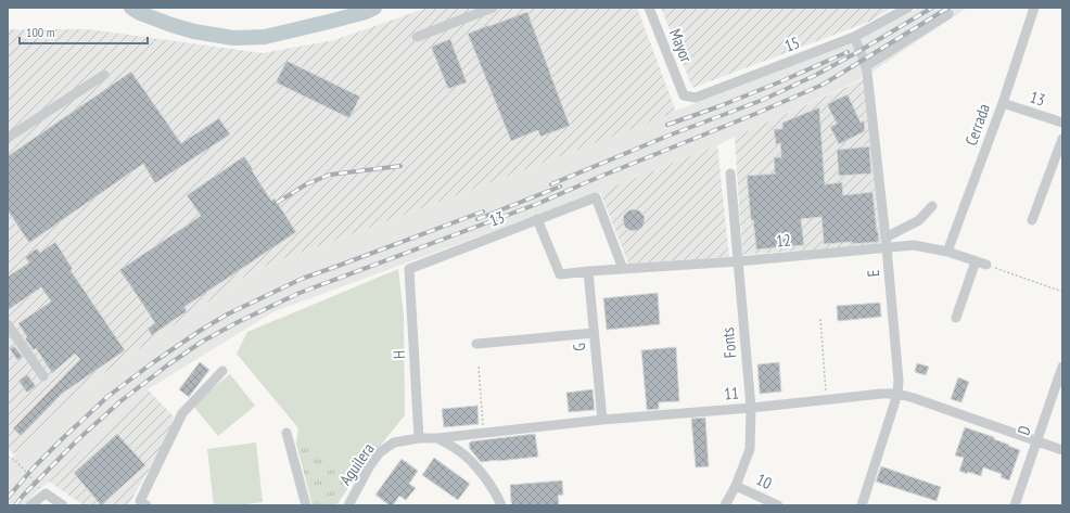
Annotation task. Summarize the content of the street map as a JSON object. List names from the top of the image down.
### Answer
{
  "streets": {
    "street": [
      "15",
      "Mayor",
      "13",
      "Cerrada",
      "12",
      "E",
      "Fonts",
      "G",
      "H",
      "11",
      "D",
      "Aguilera",
      "10"
    ]
  },
  "crossings": [
    ["15", "Mayor"],
    ["15", "E"],
    ["13", "Cerrada"],
    ["13", "12"],
    ["13", "H"],
    ["Cerrada", "12"],
    ["12", "E"],
    ["12", "Fonts"],
    ["12", "G"],
    ["E", "11"],
    ["Fonts", "11"],
    ["Fonts", "10"],
    ["G", "11"],
    ["H", "11"],
    ["11", "D"],
    ["11", "Aguilera"]
  ],
  "scale_bar": "100 m"
}
